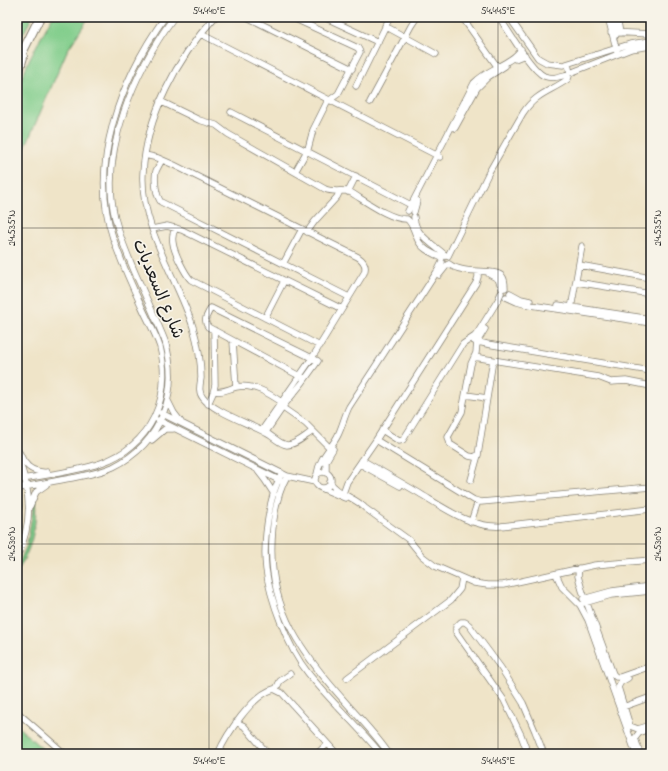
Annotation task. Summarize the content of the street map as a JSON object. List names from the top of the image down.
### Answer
{
  "streets": {
    "street": ["شارع السعديات"]
  },
  "coordinates": [
    "54.440°E",
    "54.445°E",
    "24.535°N",
    "24.530°N"
  ]
}
